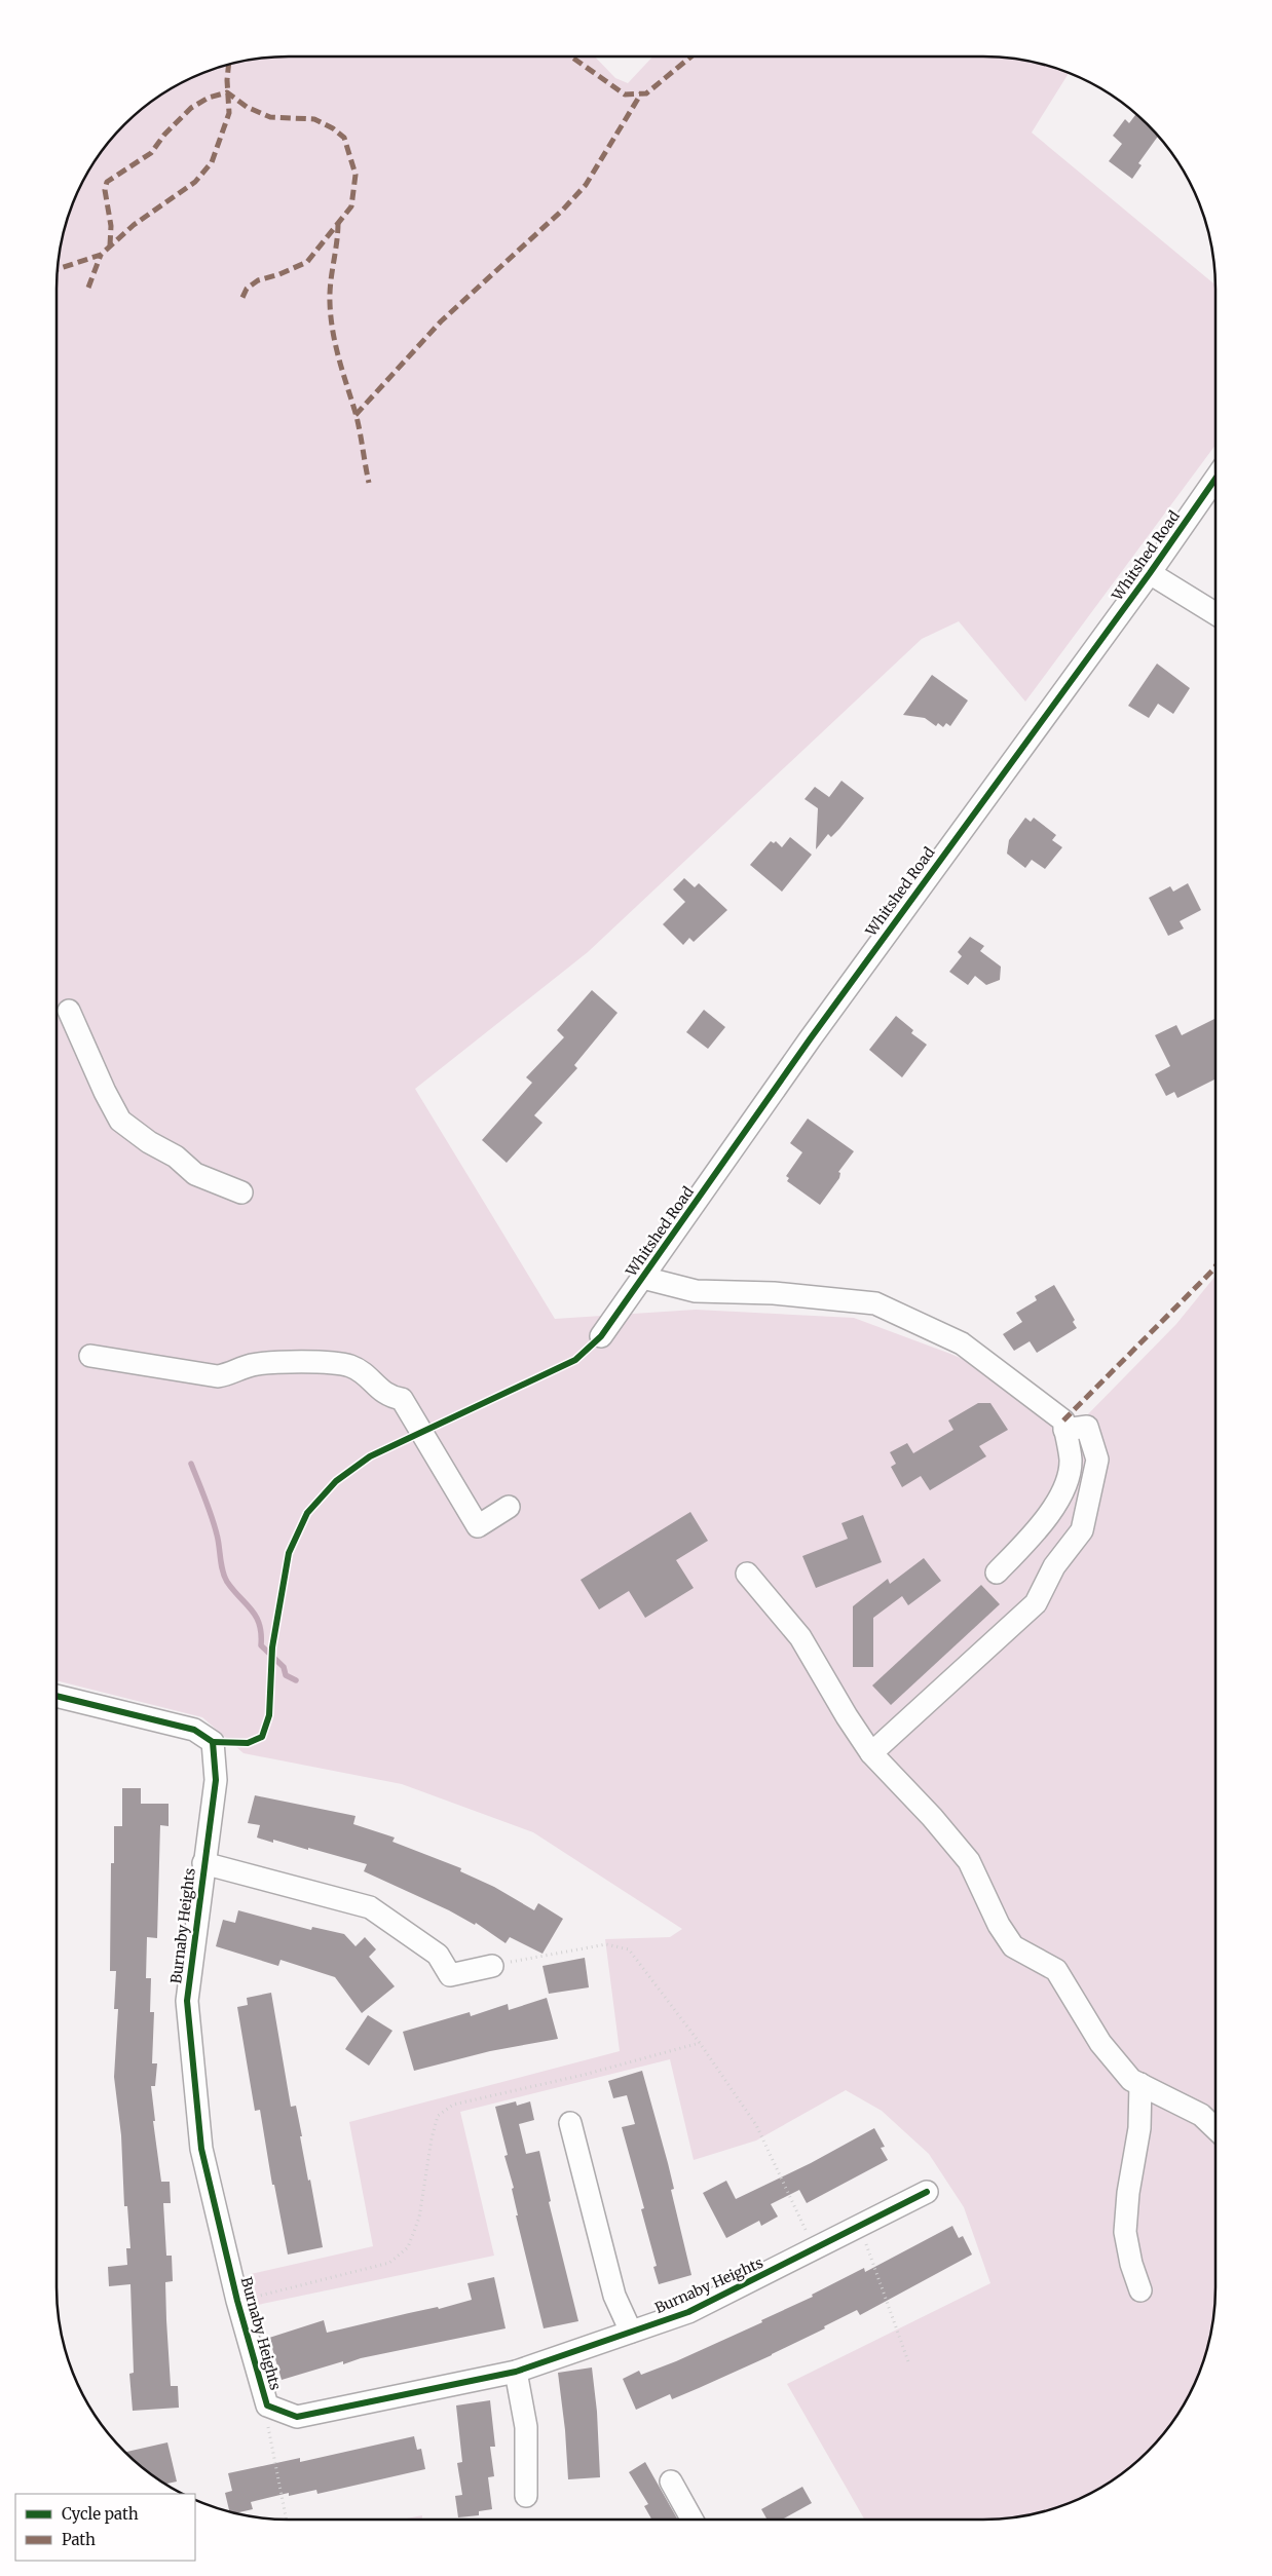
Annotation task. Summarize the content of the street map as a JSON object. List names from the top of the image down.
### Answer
{
  "streets": {
    "street": ["Whitshed Road", "Burnaby Heights"]
  },
  "legend": ["Cycle path", "Path"]
}
